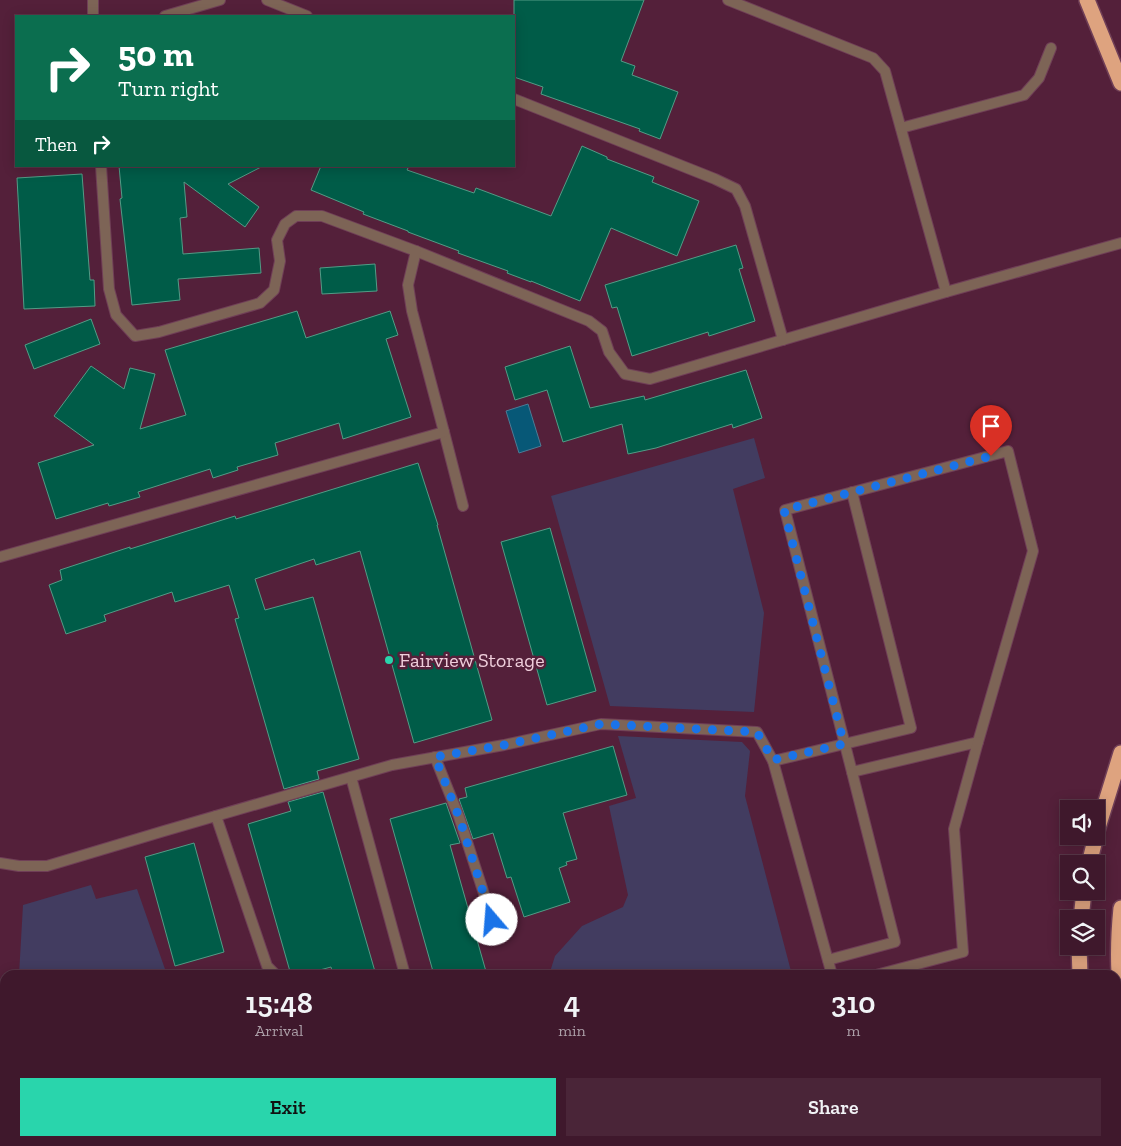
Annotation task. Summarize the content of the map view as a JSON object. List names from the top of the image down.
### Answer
{
  "places": ["Fairview Storage"],
  "page": {
    "turn": ["50 m", "Turn right"],
    "then": "Then",
    "eta": [
      "15:48",
      "Arrival",
      "4",
      "min",
      "310",
      "m"
    ],
    "buttons": ["Exit", "Share"]
  }
}
